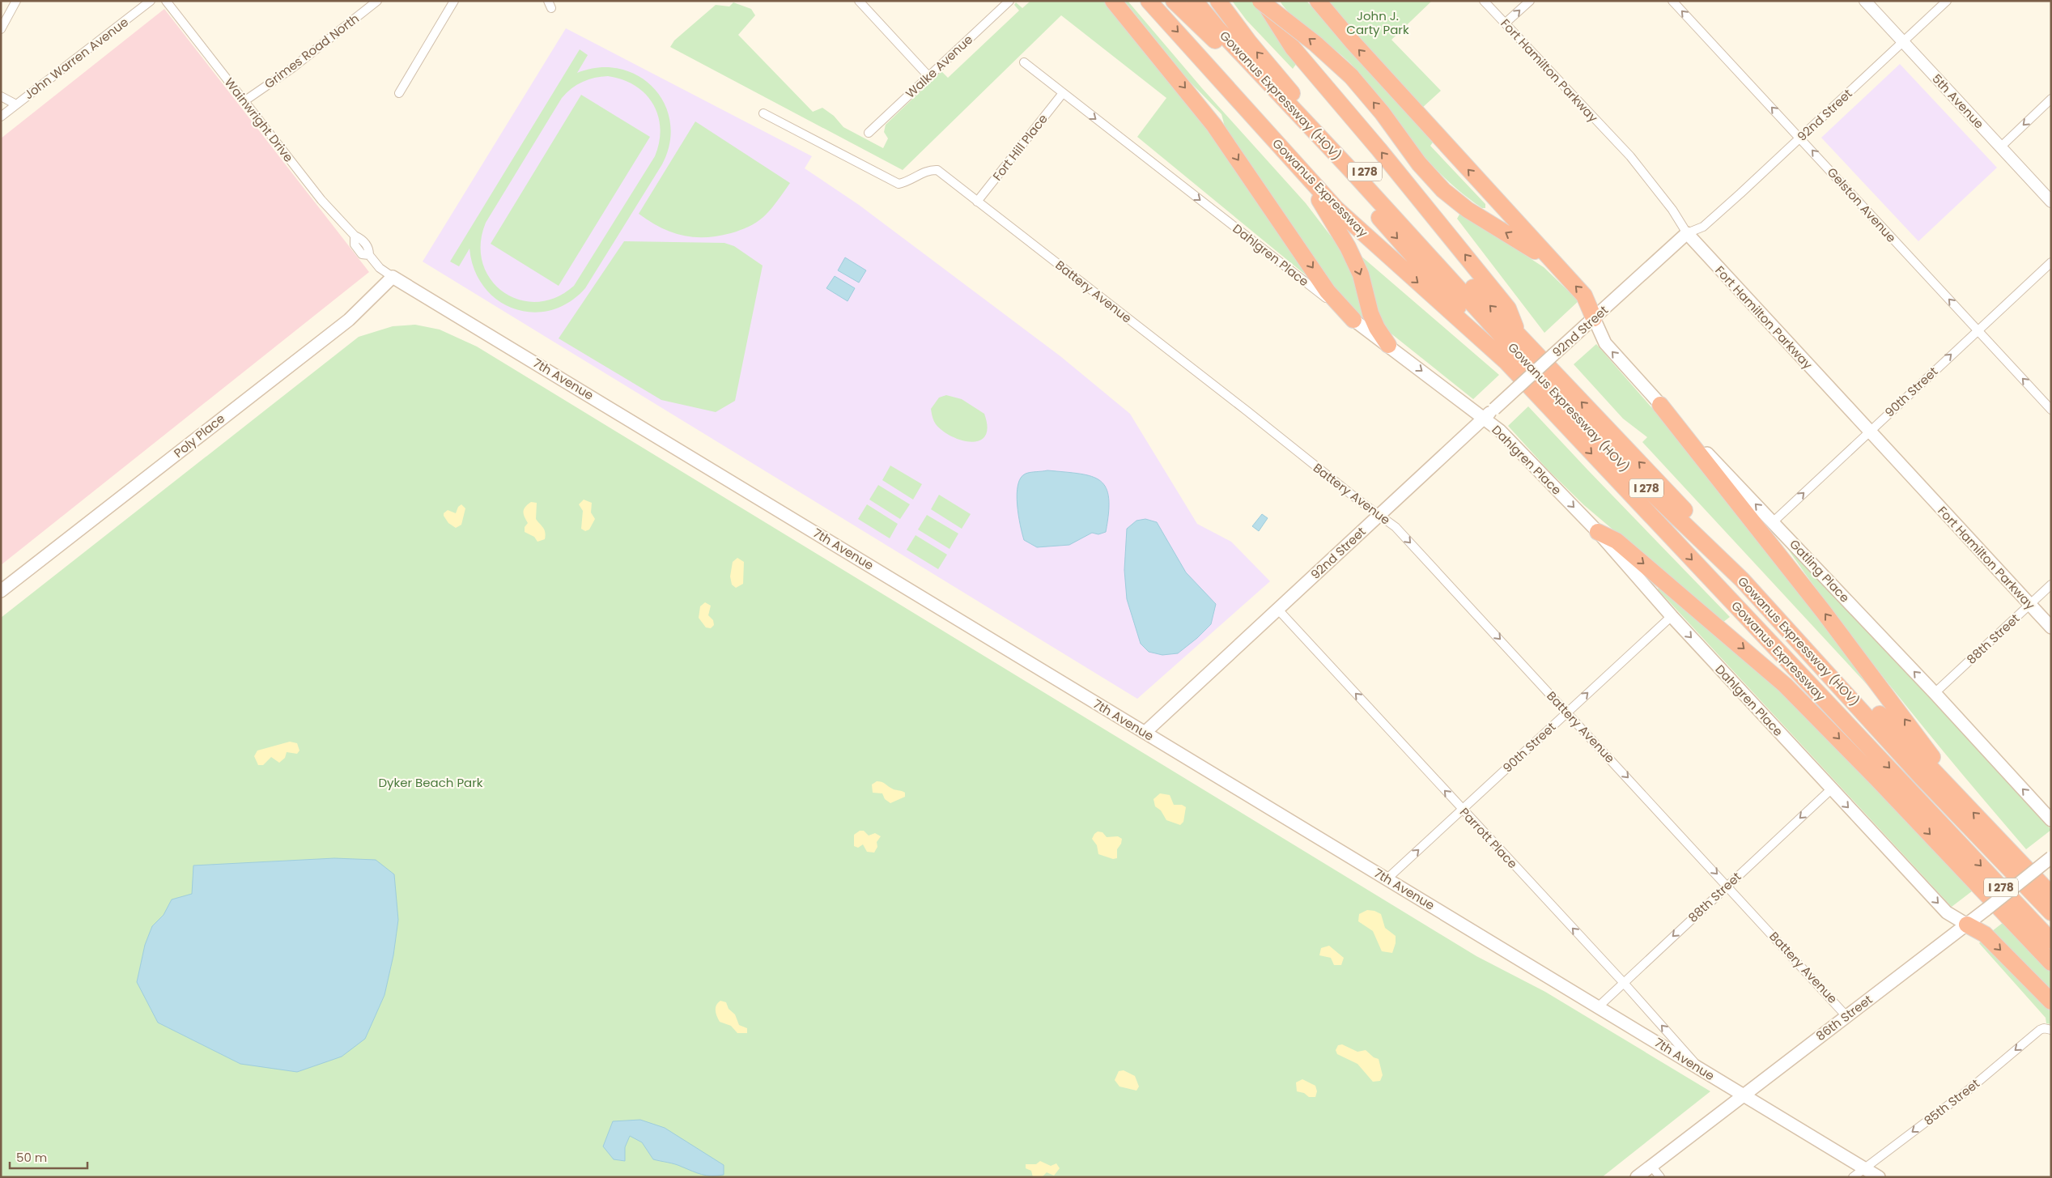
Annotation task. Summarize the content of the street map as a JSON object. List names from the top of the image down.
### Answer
{
  "streets": {
    "highway": ["Gowanus Expressway (HOV)", "I 278", "Gowanus Expressway"],
    "main road": [
      "Fort Hamilton Parkway",
      "92nd Street",
      "Dahlgren Place",
      "7th Avenue",
      "Poly Place",
      "Gatling Place",
      "86th Street"
    ],
    "street": [
      "Grimes Road North",
      "John Warren Avenue",
      "Walke Avenue",
      "5th Avenue",
      "Wainwright Drive",
      "Fort Hill Place",
      "Gelston Avenue",
      "Battery Avenue",
      "90th Street",
      "88th Street",
      "Parrott Place",
      "85th Street"
    ]
  },
  "crossings": [
    ["Grimes Road North", "Wainwright Drive"],
    ["Fort Hamilton Parkway", "92nd Street"],
    ["Fort Hamilton Parkway", "90th Street"],
    ["Fort Hamilton Parkway", "88th Street"],
    ["Gowanus Expressway (HOV)", "Gowanus Expressway"],
    ["5th Avenue", "92nd Street"],
    ["92nd Street", "Gelston Avenue"],
    ["92nd Street", "Dahlgren Place"],
    ["92nd Street", "Battery Avenue"],
    ["92nd Street", "7th Avenue"],
    ["92nd Street", "Gatling Place"],
    ["92nd Street", "Parrott Place"],
    ["Wainwright Drive", "7th Avenue"],
    ["Fort Hill Place", "Dahlgren Place"],
    ["Fort Hill Place", "Battery Avenue"],
    ["Gelston Avenue", "90th Street"],
    ["Dahlgren Place", "90th Street"],
    ["Dahlgren Place", "88th Street"],
    ["Dahlgren Place", "86th Street"],
    ["Battery Avenue", "90th Street"],
    ["Battery Avenue", "88th Street"],
    ["Battery Avenue", "86th Street"],
    ["7th Avenue", "90th Street"],
    ["7th Avenue", "Poly Place"],
    ["7th Avenue", "88th Street"],
    ["7th Avenue", "Parrott Place"],
    ["7th Avenue", "86th Street"],
    ["7th Avenue", "85th Street"],
    ["90th Street", "Gatling Place"],
    ["90th Street", "Parrott Place"],
    ["Gatling Place", "88th Street"],
    ["88th Street", "Parrott Place"]
  ],
  "one_way": [
    "Gelston Avenue",
    "Dahlgren Place",
    "Battery Avenue",
    "90th Street",
    "Gatling Place",
    "88th Street",
    "Parrott Place",
    "85th Street"
  ],
  "parks": ["John J. Carty Park", "Dyker Beach Park"],
  "scale_bar": "50 m"
}
